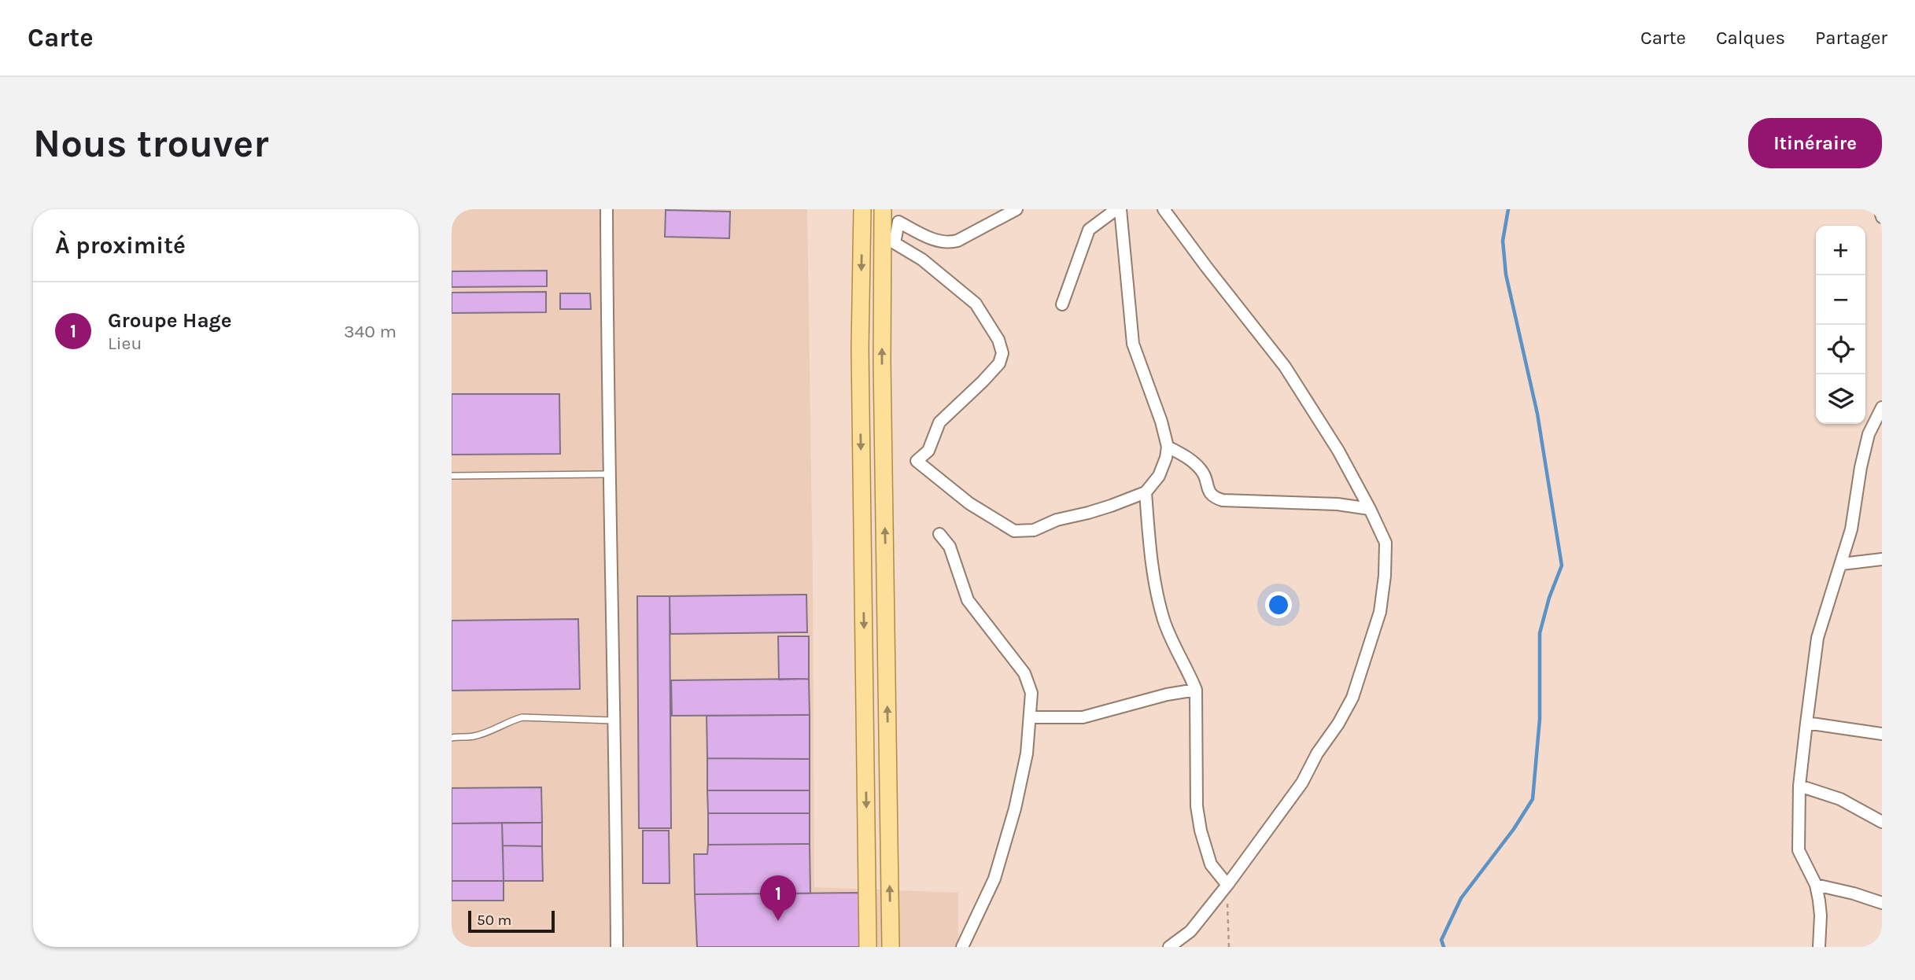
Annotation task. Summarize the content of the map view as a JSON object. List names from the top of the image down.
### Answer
{
  "scale_bar": "50 m",
  "page": {
    "header": "Carte",
    "nav": ["Carte", "Calques", "Partager"],
    "buttons": "Itinéraire",
    "title": "Nous trouver",
    "heading": "À proximité",
    "map_buttons": ["+", "−"],
    "list": [
      {
        "mark": "1",
        "name": "Groupe Hage",
        "note": "Lieu",
        "value": "340 m"
      }
    ],
    "pins": "1",
    "scale": "50 m"
  }
}
